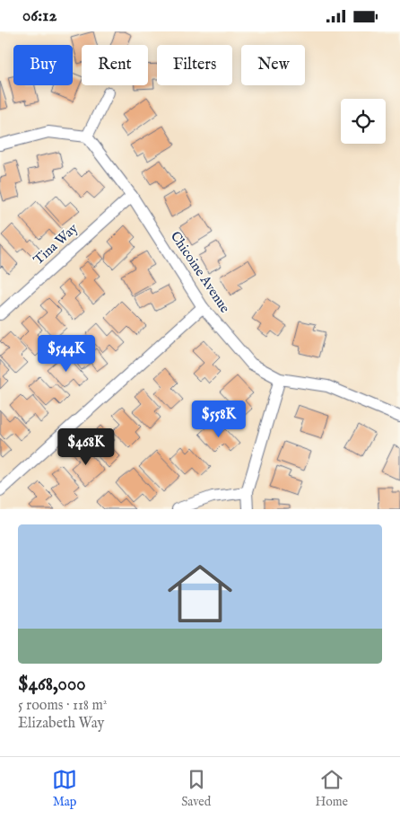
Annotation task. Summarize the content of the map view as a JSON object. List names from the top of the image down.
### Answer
{
  "streets": {
    "street": ["Tina Way", "Chicoine Avenue"]
  },
  "crossings": [
    ["Tina Way", "Chicoine Avenue"]
  ],
  "page": {
    "status": "06:12",
    "chip": [
      "Buy",
      "Rent",
      "Filters",
      "New"
    ],
    "price": ["$544K", "$558K", "$468K"],
    "list": [
      {
        "name": "$468,000",
        "note": "5 rooms · 118 m² · Elizabeth Way"
      }
    ],
    "tabs": ["Map", "Saved", "Home"]
  }
}
